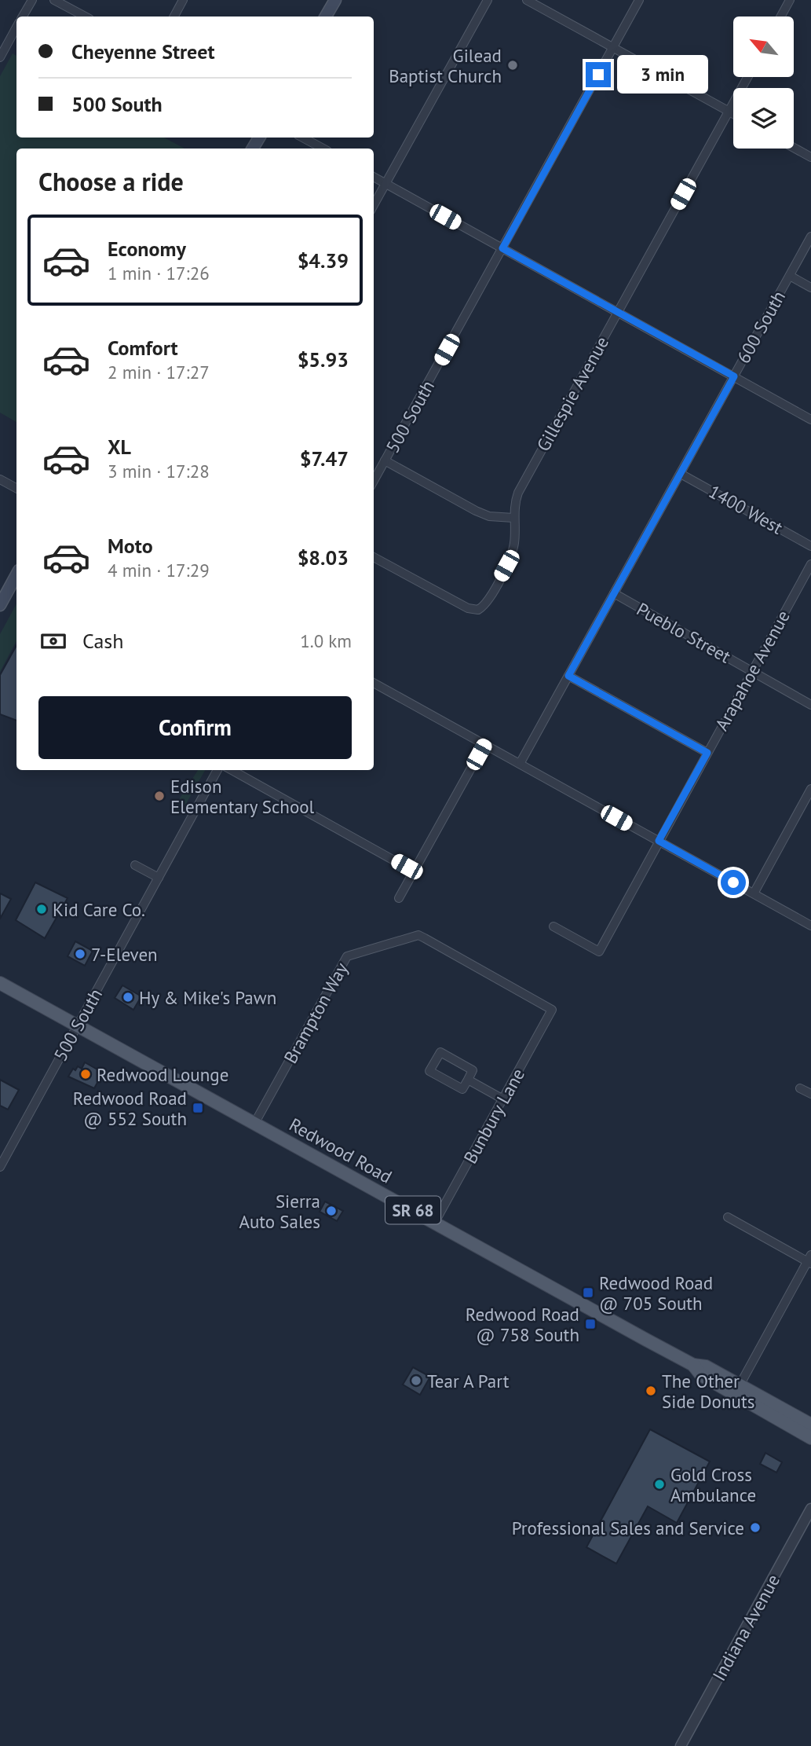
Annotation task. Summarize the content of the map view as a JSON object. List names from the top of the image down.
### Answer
{
  "streets": {
    "main road": ["Redwood Road", "SR 68"],
    "street": [
      "600 South",
      "Gillespie Avenue",
      "500 South",
      "1400 West",
      "Pueblo Street",
      "Arapahoe Avenue",
      "Brampton Way",
      "Bunbury Lane",
      "Indiana Avenue"
    ]
  },
  "crossings": [
    ["600 South", "1400 West"],
    ["600 South", "Pueblo Street"],
    ["500 South", "Redwood Road"],
    ["Pueblo Street", "Arapahoe Avenue"],
    ["Brampton Way", "Bunbury Lane"],
    ["Brampton Way", "Redwood Road"],
    ["Bunbury Lane", "Redwood Road"]
  ],
  "places": {
    "other": [
      "Gilead Baptist Church",
      "Edison Elementary School",
      "Kid Care Co.",
      "7-Eleven",
      "Hy & Mike's Pawn",
      "Redwood Lounge",
      "Sierra Auto Sales",
      "Tear A Part",
      "The Other Side Donuts",
      "Gold Cross Ambulance",
      "Professional Sales and Service"
    ],
    "transit": ["Redwood Road @ 552 South", "Redwood Road @ 705 South", "Redwood Road @ 758 South"]
  },
  "north": "top left",
  "page": {
    "banner": ["Cheyenne Street", "500 South"],
    "bubble": "3 min",
    "heading": "Choose a ride",
    "list": [
      {
        "name": "Economy",
        "note": "1 min · 17:26",
        "value": "$4.39"
      },
      {
        "name": "Comfort",
        "note": "2 min · 17:27",
        "value": "$5.93"
      },
      {
        "name": "XL",
        "note": "3 min · 17:28",
        "value": "$7.47"
      },
      {
        "name": "Moto",
        "note": "4 min · 17:29",
        "value": "$8.03"
      }
    ],
    "pay": ["Cash", "1.0 km"],
    "buttons": "Confirm"
  }
}
